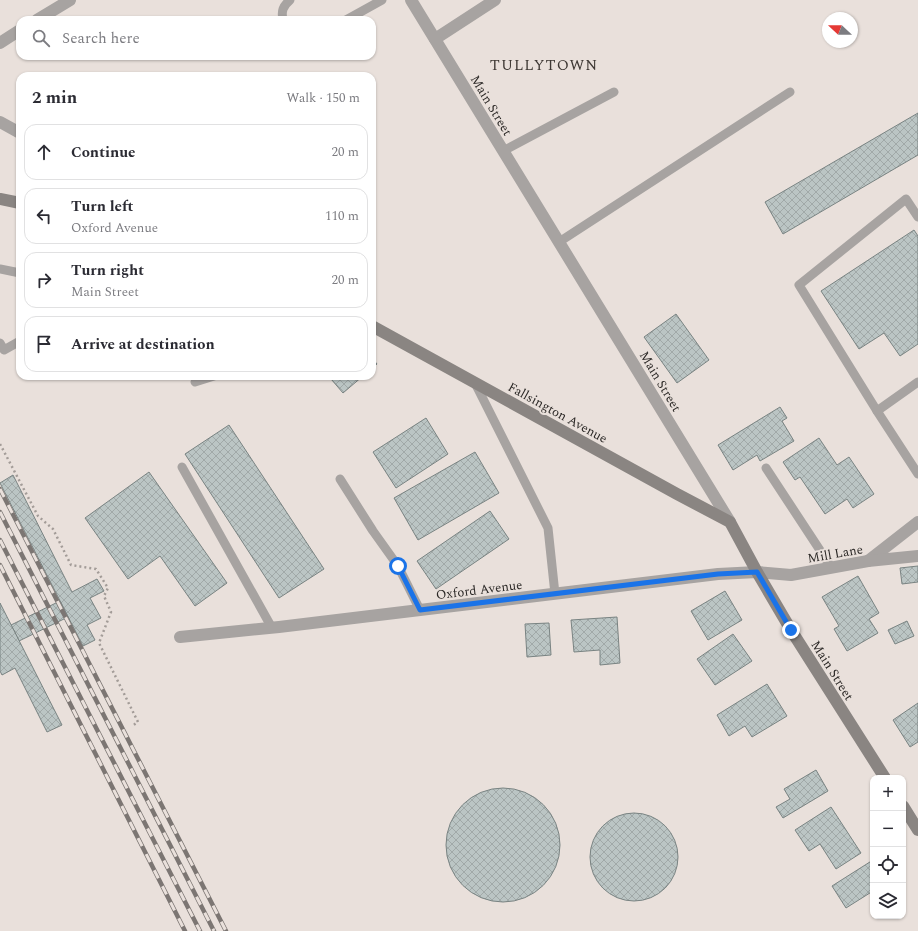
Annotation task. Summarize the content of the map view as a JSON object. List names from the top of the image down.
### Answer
{
  "streets": {
    "main road": ["Main Street", "Fallsington Avenue"],
    "street": ["Mill Lane", "Oxford Avenue"]
  },
  "crossings": [
    ["Main Street", "Fallsington Avenue"],
    ["Main Street", "Mill Lane"],
    ["Main Street", "Oxford Avenue"],
    ["Mill Lane", "Oxford Avenue"]
  ],
  "districts": ["TULLYTOWN"],
  "north": "left",
  "page": {
    "search": "Search here",
    "heading": ["2 min", "Walk · 150 m"],
    "list": [
      ["Continue", "20 m"],
      ["Turn left", "Oxford Avenue", "110 m"],
      ["Turn right", "Main Street", "20 m"],
      "Arrive at destination"
    ],
    "map_buttons": ["+", "−"]
  }
}
